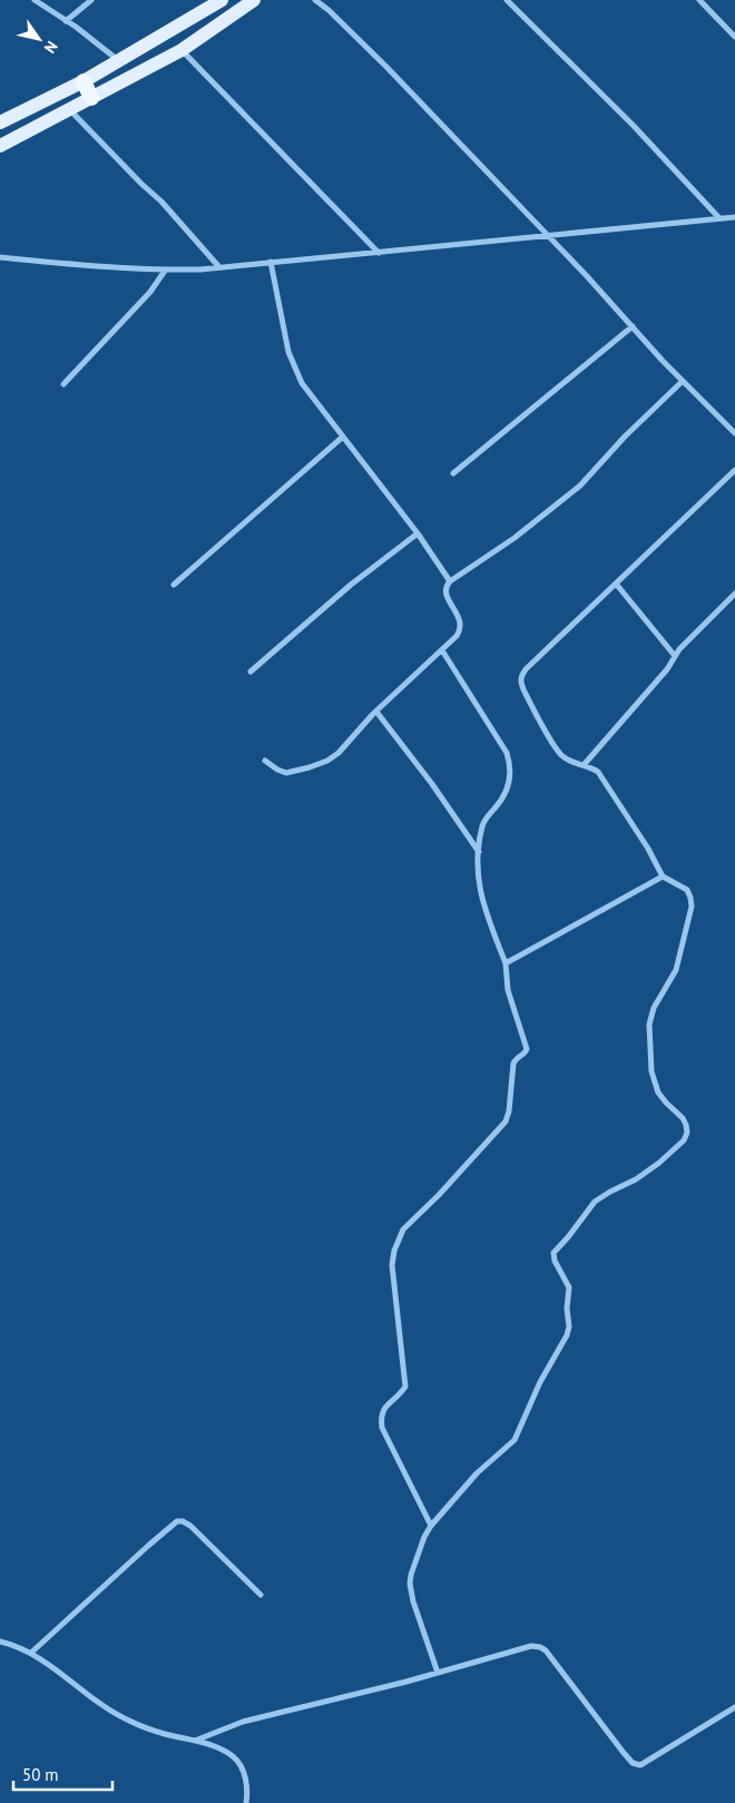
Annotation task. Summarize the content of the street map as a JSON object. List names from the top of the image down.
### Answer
{
  "scale_bar": "50 m",
  "north": "bottom right"
}
